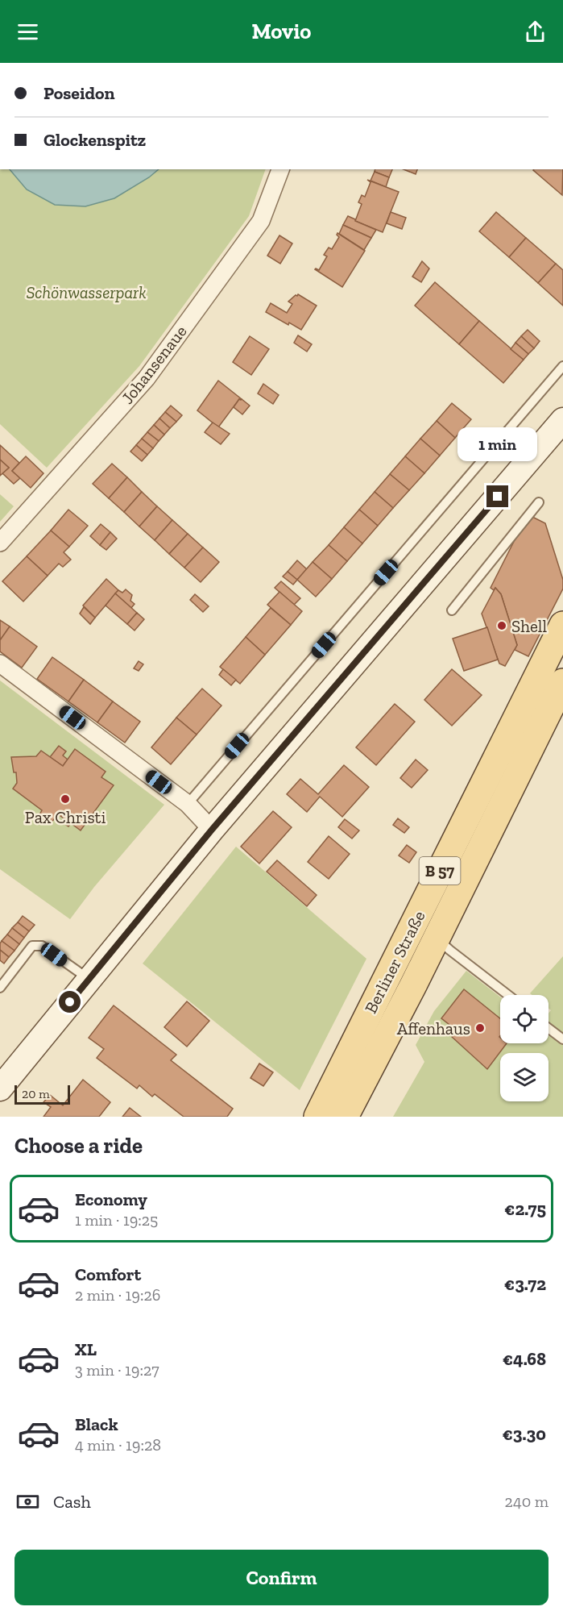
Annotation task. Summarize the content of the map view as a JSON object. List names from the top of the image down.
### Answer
{
  "streets": {
    "main road": ["B 57", "Berliner Straße"],
    "street": ["Johansenaue"]
  },
  "parks": ["Schönwasserpark"],
  "places": ["Shell", "Pax Christi", "Affenhaus"],
  "scale_bar": "20 m",
  "page": {
    "header": "Movio",
    "banner": ["Poseidon", "Glockenspitz"],
    "bubble": "1 min",
    "scale": "20 m",
    "heading": "Choose a ride",
    "list": [
      {
        "name": "Economy",
        "note": "1 min · 19:25",
        "value": "€2.75"
      },
      {
        "name": "Comfort",
        "note": "2 min · 19:26",
        "value": "€3.72"
      },
      {
        "name": "XL",
        "note": "3 min · 19:27",
        "value": "€4.68"
      },
      {
        "name": "Black",
        "note": "4 min · 19:28",
        "value": "€3.30"
      }
    ],
    "pay": ["Cash", "240 m"],
    "buttons": "Confirm"
  }
}
